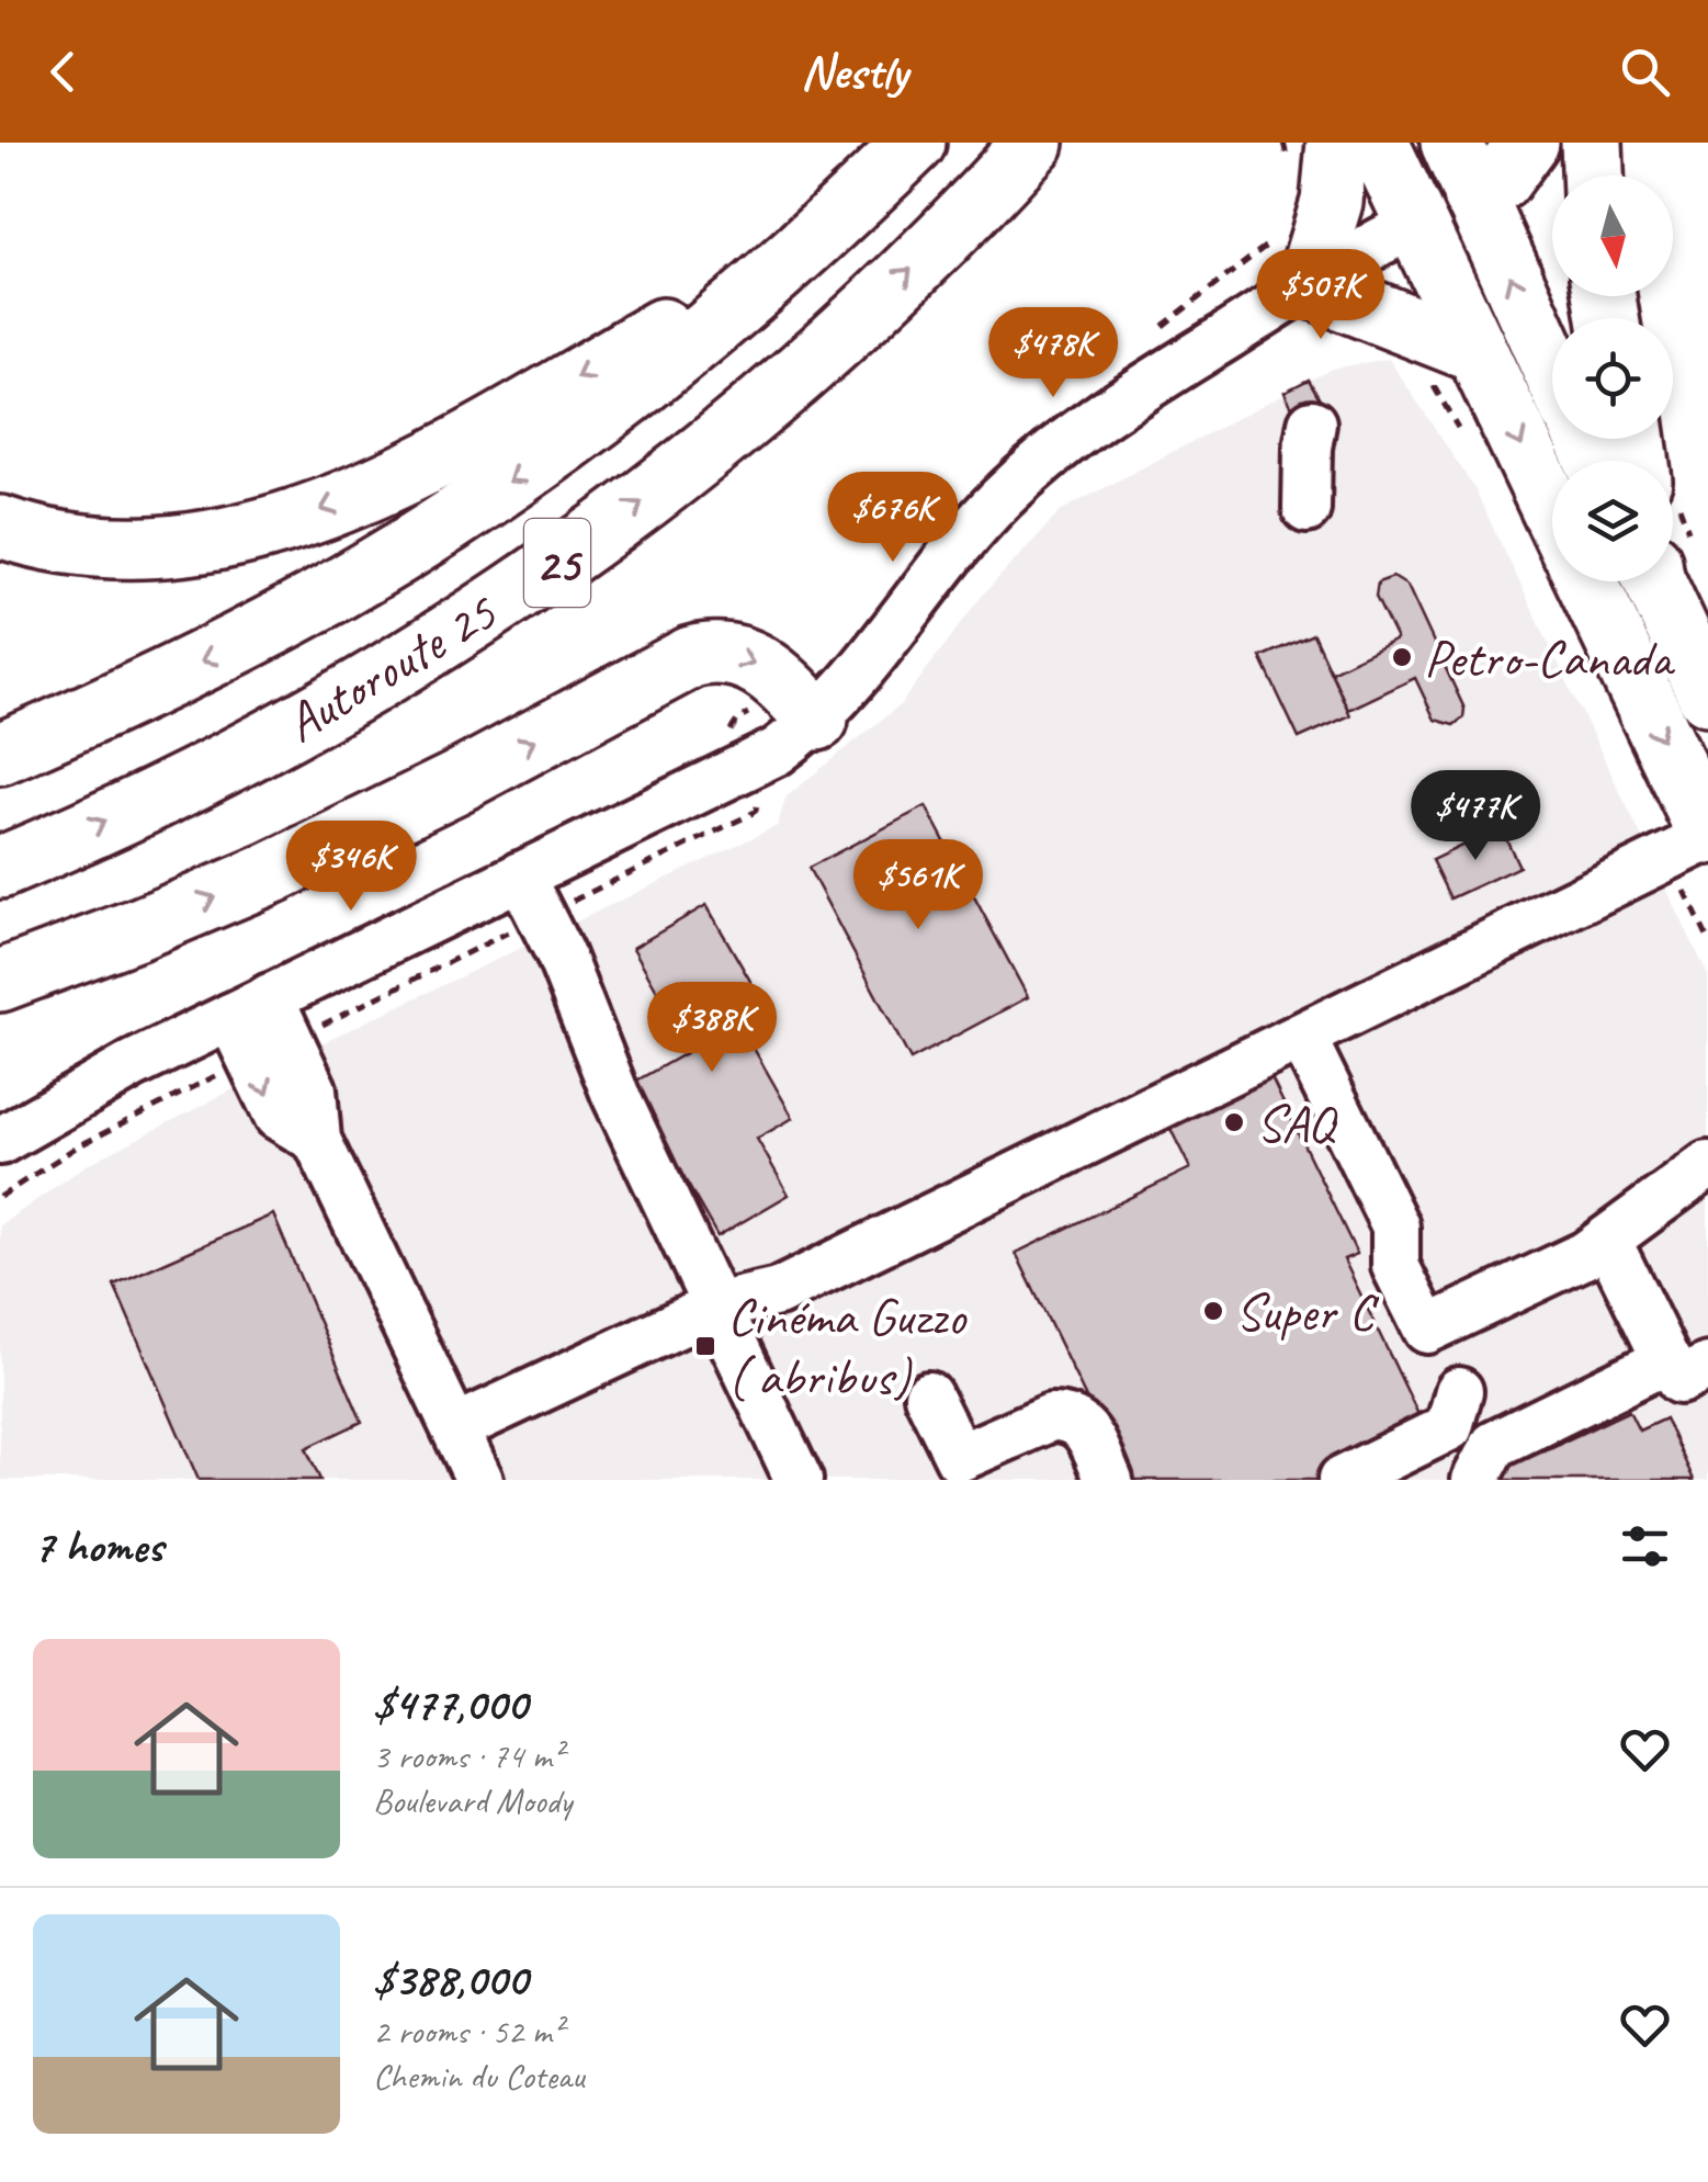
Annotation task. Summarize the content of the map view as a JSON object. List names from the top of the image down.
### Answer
{
  "streets": {
    "main road": ["25", "Autoroute 25"]
  },
  "places": {
    "other": ["Petro-Canada", "SAQ", "Super C"],
    "transit": ["Cinéma Guzzo ( abribus)"]
  },
  "north": "bottom",
  "page": {
    "header": "Nestly",
    "price": [
      "$507K",
      "$478K",
      "$676K",
      "$477K",
      "$346K",
      "$561K",
      "$388K"
    ],
    "heading": "7 homes",
    "list": [
      {
        "name": "$477,000",
        "note": "3 rooms · 74 m² · Boulevard Moody"
      },
      {
        "name": "$388,000",
        "note": "2 rooms · 52 m² · Chemin du Coteau"
      }
    ]
  }
}
